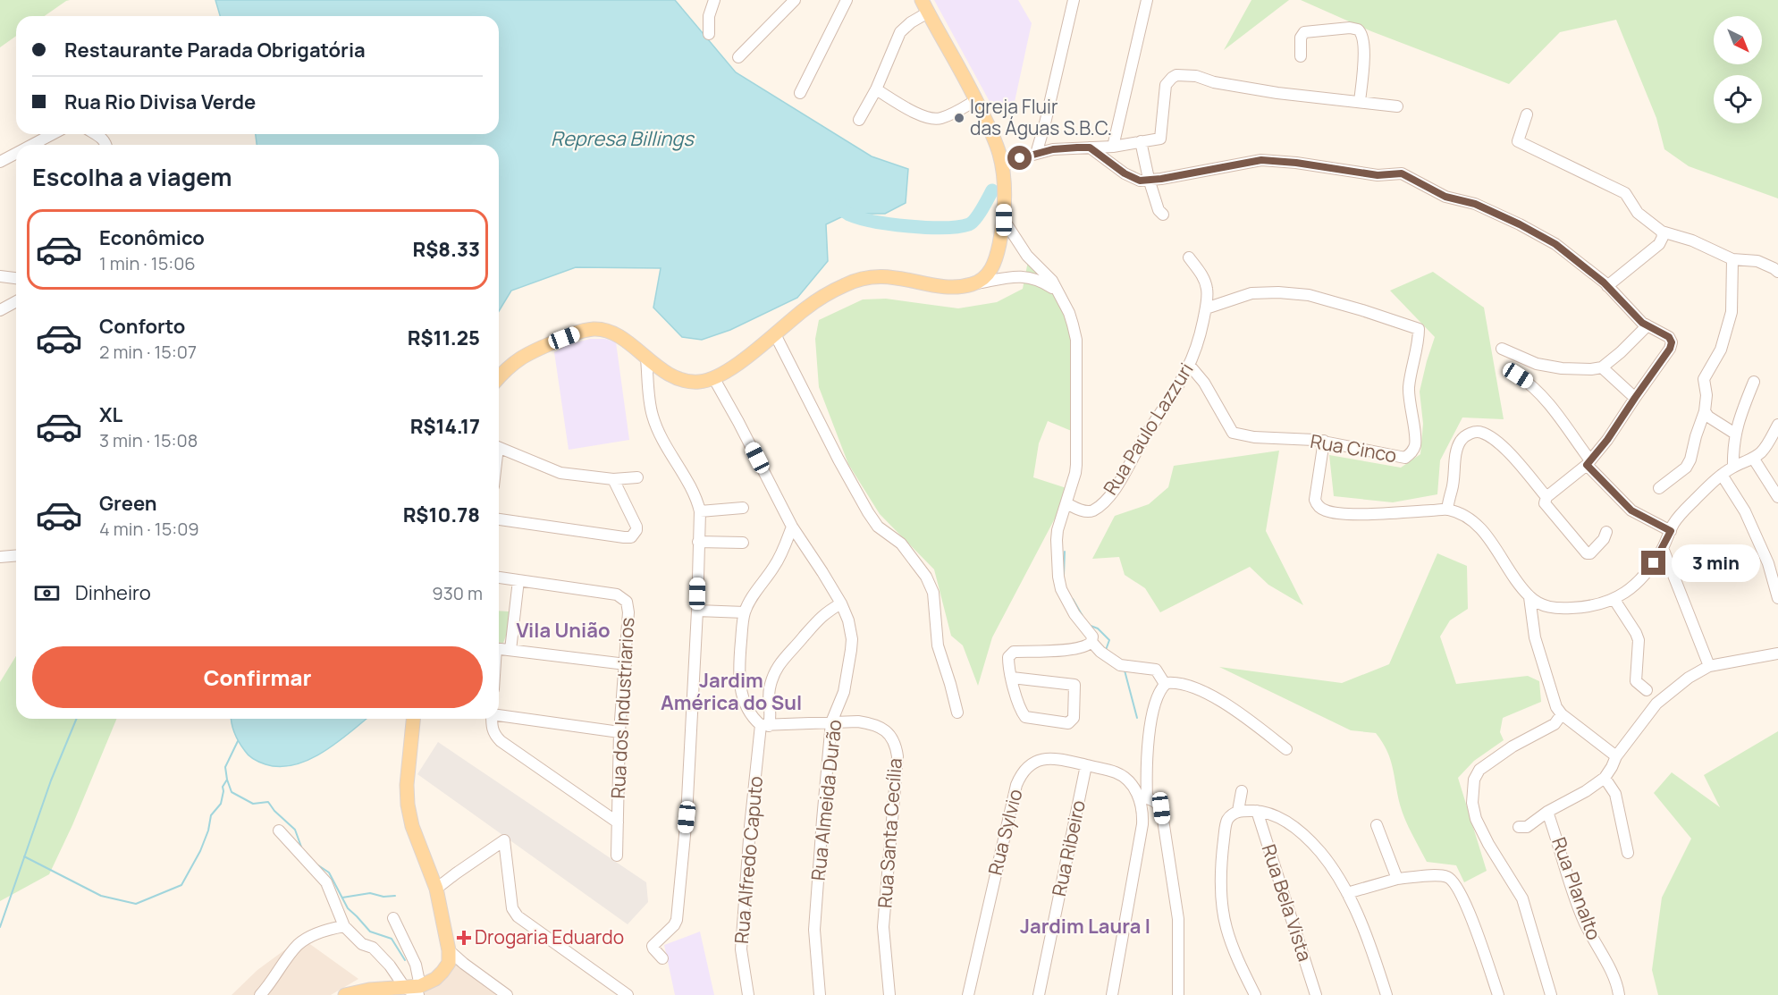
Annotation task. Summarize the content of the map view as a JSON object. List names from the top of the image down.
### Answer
{
  "streets": {
    "street": [
      "Rua Paulo Lazzuri",
      "Rua Cinco",
      "Rua dos Industriarios",
      "Rua Almeida Durão",
      "Rua Sylvio",
      "Rua Santa Cecília",
      "Rua Ribeiro",
      "Rua Alfredo Caputo",
      "Rua Planalto",
      "Rua Bela Vista"
    ]
  },
  "crossings": [
    ["Rua Paulo Lazzuri", "Rua Cinco"],
    ["Rua Almeida Durão", "Rua Santa Cecília"],
    ["Rua Almeida Durão", "Rua Alfredo Caputo"],
    ["Rua Sylvio", "Rua Ribeiro"],
    ["Rua Santa Cecília", "Rua Alfredo Caputo"]
  ],
  "districts": ["Vila União", "Jardim América do Sul", "Jardim Laura I"],
  "water": ["Represa Billings"],
  "places": {
    "other": ["Igreja Fluir das Águas S.B.C."],
    "health": ["Drogaria Eduardo"]
  },
  "north": "bottom right",
  "page": {
    "banner": ["Restaurante Parada Obrigatória", "Rua Rio Divisa Verde"],
    "heading": "Escolha a viagem",
    "list": [
      {
        "name": "Econômico",
        "note": "1 min · 15:06",
        "value": "R$8.33"
      },
      {
        "name": "Conforto",
        "note": "2 min · 15:07",
        "value": "R$11.25"
      },
      {
        "name": "XL",
        "note": "3 min · 15:08",
        "value": "R$14.17"
      },
      {
        "name": "Green",
        "note": "4 min · 15:09",
        "value": "R$10.78"
      }
    ],
    "bubble": "3 min",
    "pay": ["Dinheiro", "930 m"],
    "buttons": "Confirmar"
  }
}
